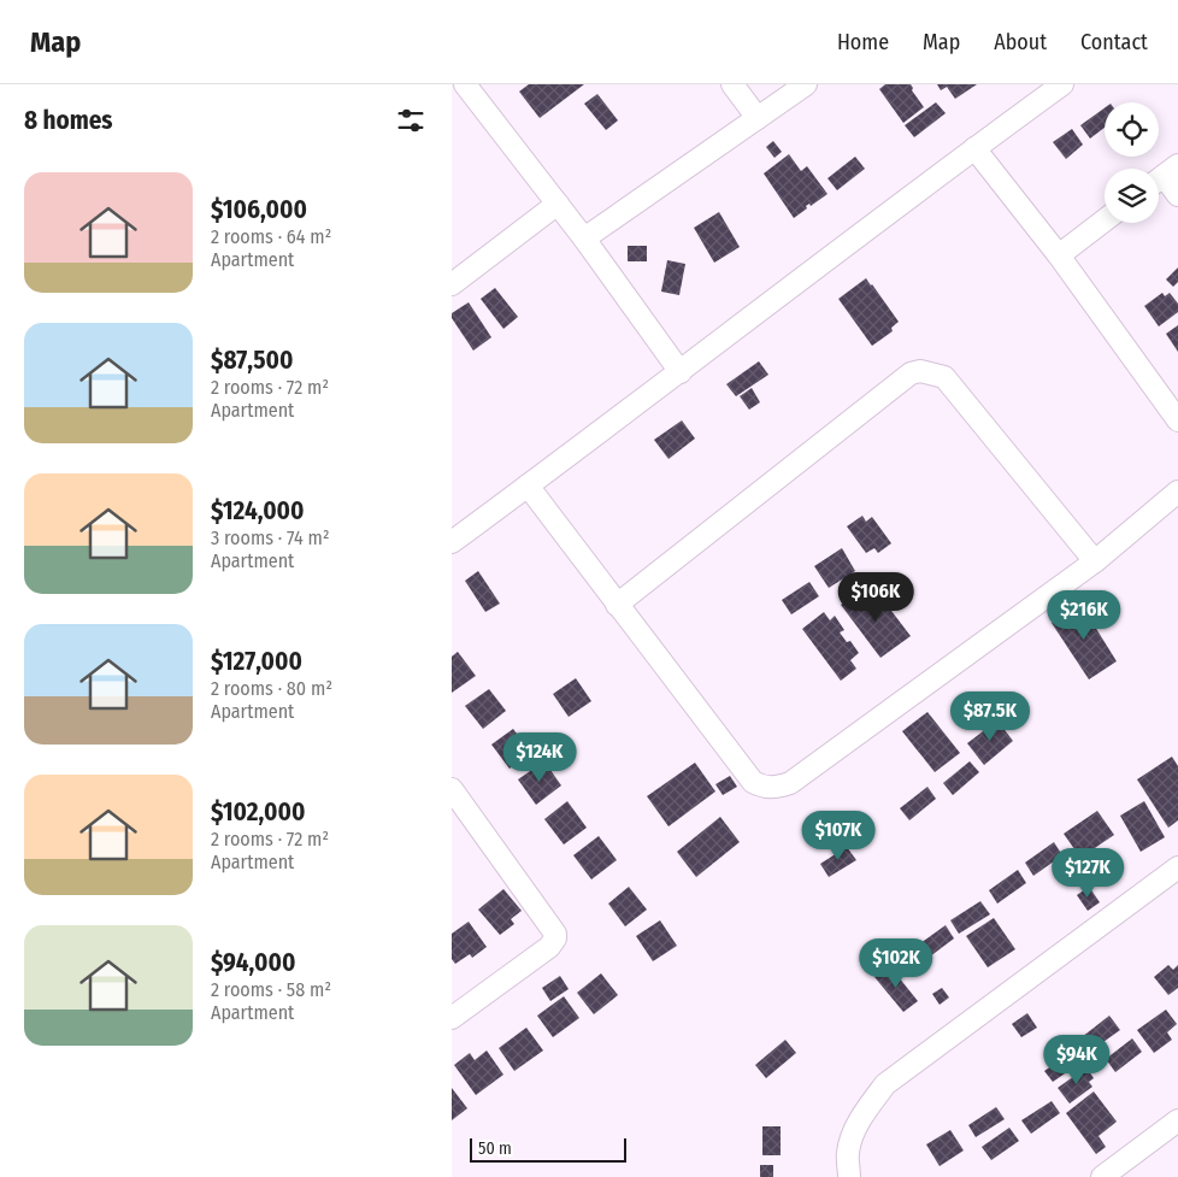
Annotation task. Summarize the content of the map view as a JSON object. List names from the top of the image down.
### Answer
{
  "scale_bar": "50 m",
  "page": {
    "header": "Map",
    "nav": [
      "Home",
      "Map",
      "About",
      "Contact"
    ],
    "heading": "8 homes",
    "list": [
      {
        "name": "$106,000",
        "note": "2 rooms · 64 m² · Apartment"
      },
      {
        "name": "$87,500",
        "note": "2 rooms · 72 m² · Apartment"
      },
      {
        "name": "$124,000",
        "note": "3 rooms · 74 m² · Apartment"
      },
      {
        "name": "$127,000",
        "note": "2 rooms · 80 m² · Apartment"
      },
      {
        "name": "$102,000",
        "note": "2 rooms · 72 m² · Apartment"
      },
      {
        "name": "$94,000",
        "note": "2 rooms · 58 m² · Apartment"
      }
    ],
    "price": [
      "$106K",
      "$216K",
      "$87.5K",
      "$124K",
      "$107K",
      "$127K",
      "$102K",
      "$94K"
    ],
    "scale": "50 m"
  }
}
